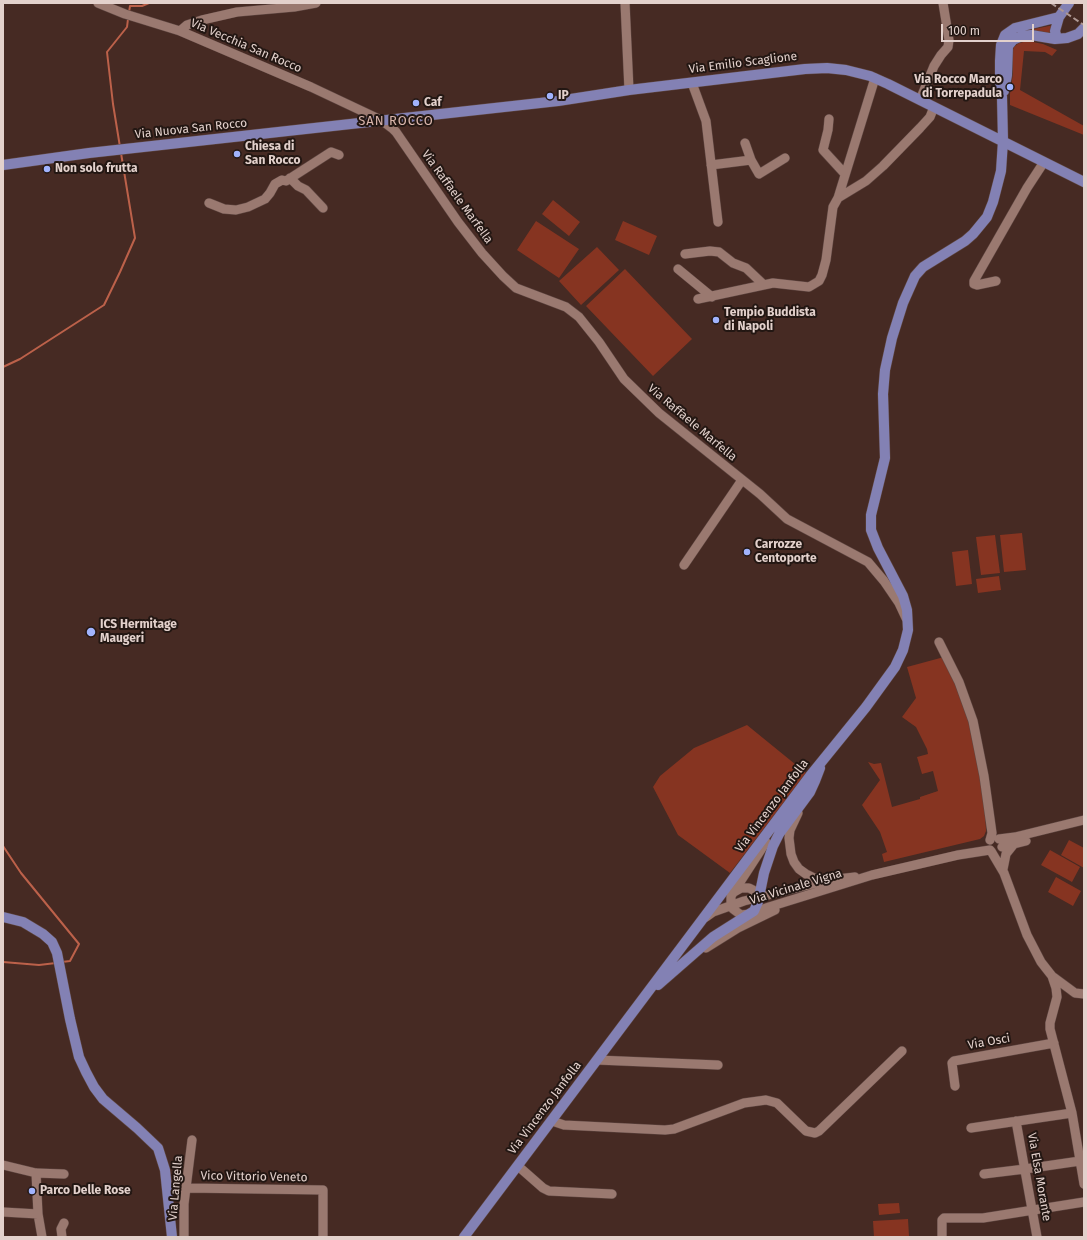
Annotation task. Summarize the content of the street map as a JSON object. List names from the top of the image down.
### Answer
{
  "streets": {
    "main road": ["Via Emilio Scaglione", "Via Nuova San Rocco", "Via Vincenzo Janfolla"],
    "street": [
      "Via Vecchia San Rocco",
      "Via Raffaele Marfella",
      "Via Vicinale Vigna",
      "Via Osci",
      "Vico Vittorio Veneto",
      "Via Elsa Morante",
      "Via Langella"
    ]
  },
  "crossings": [
    ["Via Vecchia San Rocco", "Via Emilio Scaglione"],
    ["Via Vecchia San Rocco", "Via Nuova San Rocco"],
    ["Via Vecchia San Rocco", "Via Raffaele Marfella"],
    ["Via Emilio Scaglione", "Via Nuova San Rocco"],
    ["Via Emilio Scaglione", "Via Raffaele Marfella"],
    ["Via Nuova San Rocco", "Via Raffaele Marfella"],
    ["Via Vincenzo Janfolla", "Via Vicinale Vigna"],
    ["Vico Vittorio Veneto", "Via Langella"]
  ],
  "districts": ["SAN ROCCO"],
  "places": [
    "Via Rocco Marco di Torrepadula",
    "IP",
    "Caf",
    "Chiesa di San Rocco",
    "Non solo frutta",
    "Tempio Buddista di Napoli",
    "Carrozze Centoporte",
    "ICS Hermitage Maugeri",
    "Parco Delle Rose"
  ],
  "scale_bar": "100 m"
}
